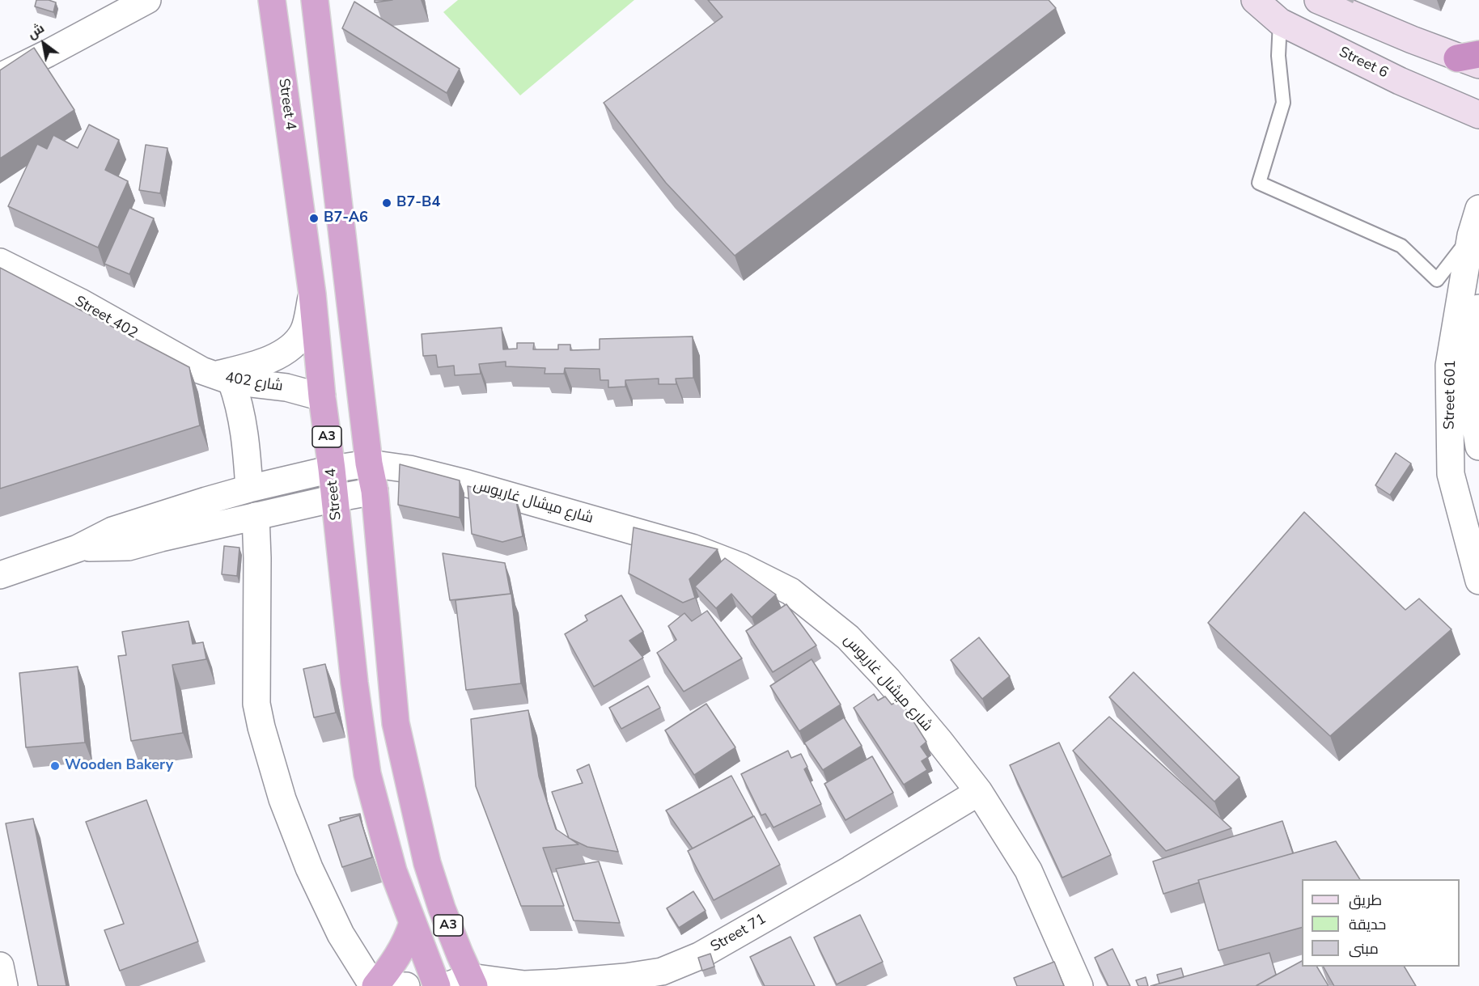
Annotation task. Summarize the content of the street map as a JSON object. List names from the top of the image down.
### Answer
{
  "streets": {
    "highway": ["Street 4", "A3"],
    "main road": ["Street 6"],
    "street": [
      "Street 402",
      "شارع 402",
      "Street 601",
      "شارع ميشال غاريوس",
      "Street 71"
    ]
  },
  "crossings": [
    ["Street 4", "شارع 402"],
    ["Street 4", "A3"],
    ["Street 4", "شارع ميشال غاريوس"],
    ["Street 402", "شارع 402"],
    ["A3", "شارع ميشال غاريوس"],
    ["A3", "Street 71"],
    ["شارع ميشال غاريوس", "Street 71"]
  ],
  "places": ["B7-B4", "B7-A6", "Wooden Bakery"],
  "legend": ["طريق", "حديقة", "مبنى"],
  "north": "top left"
}
